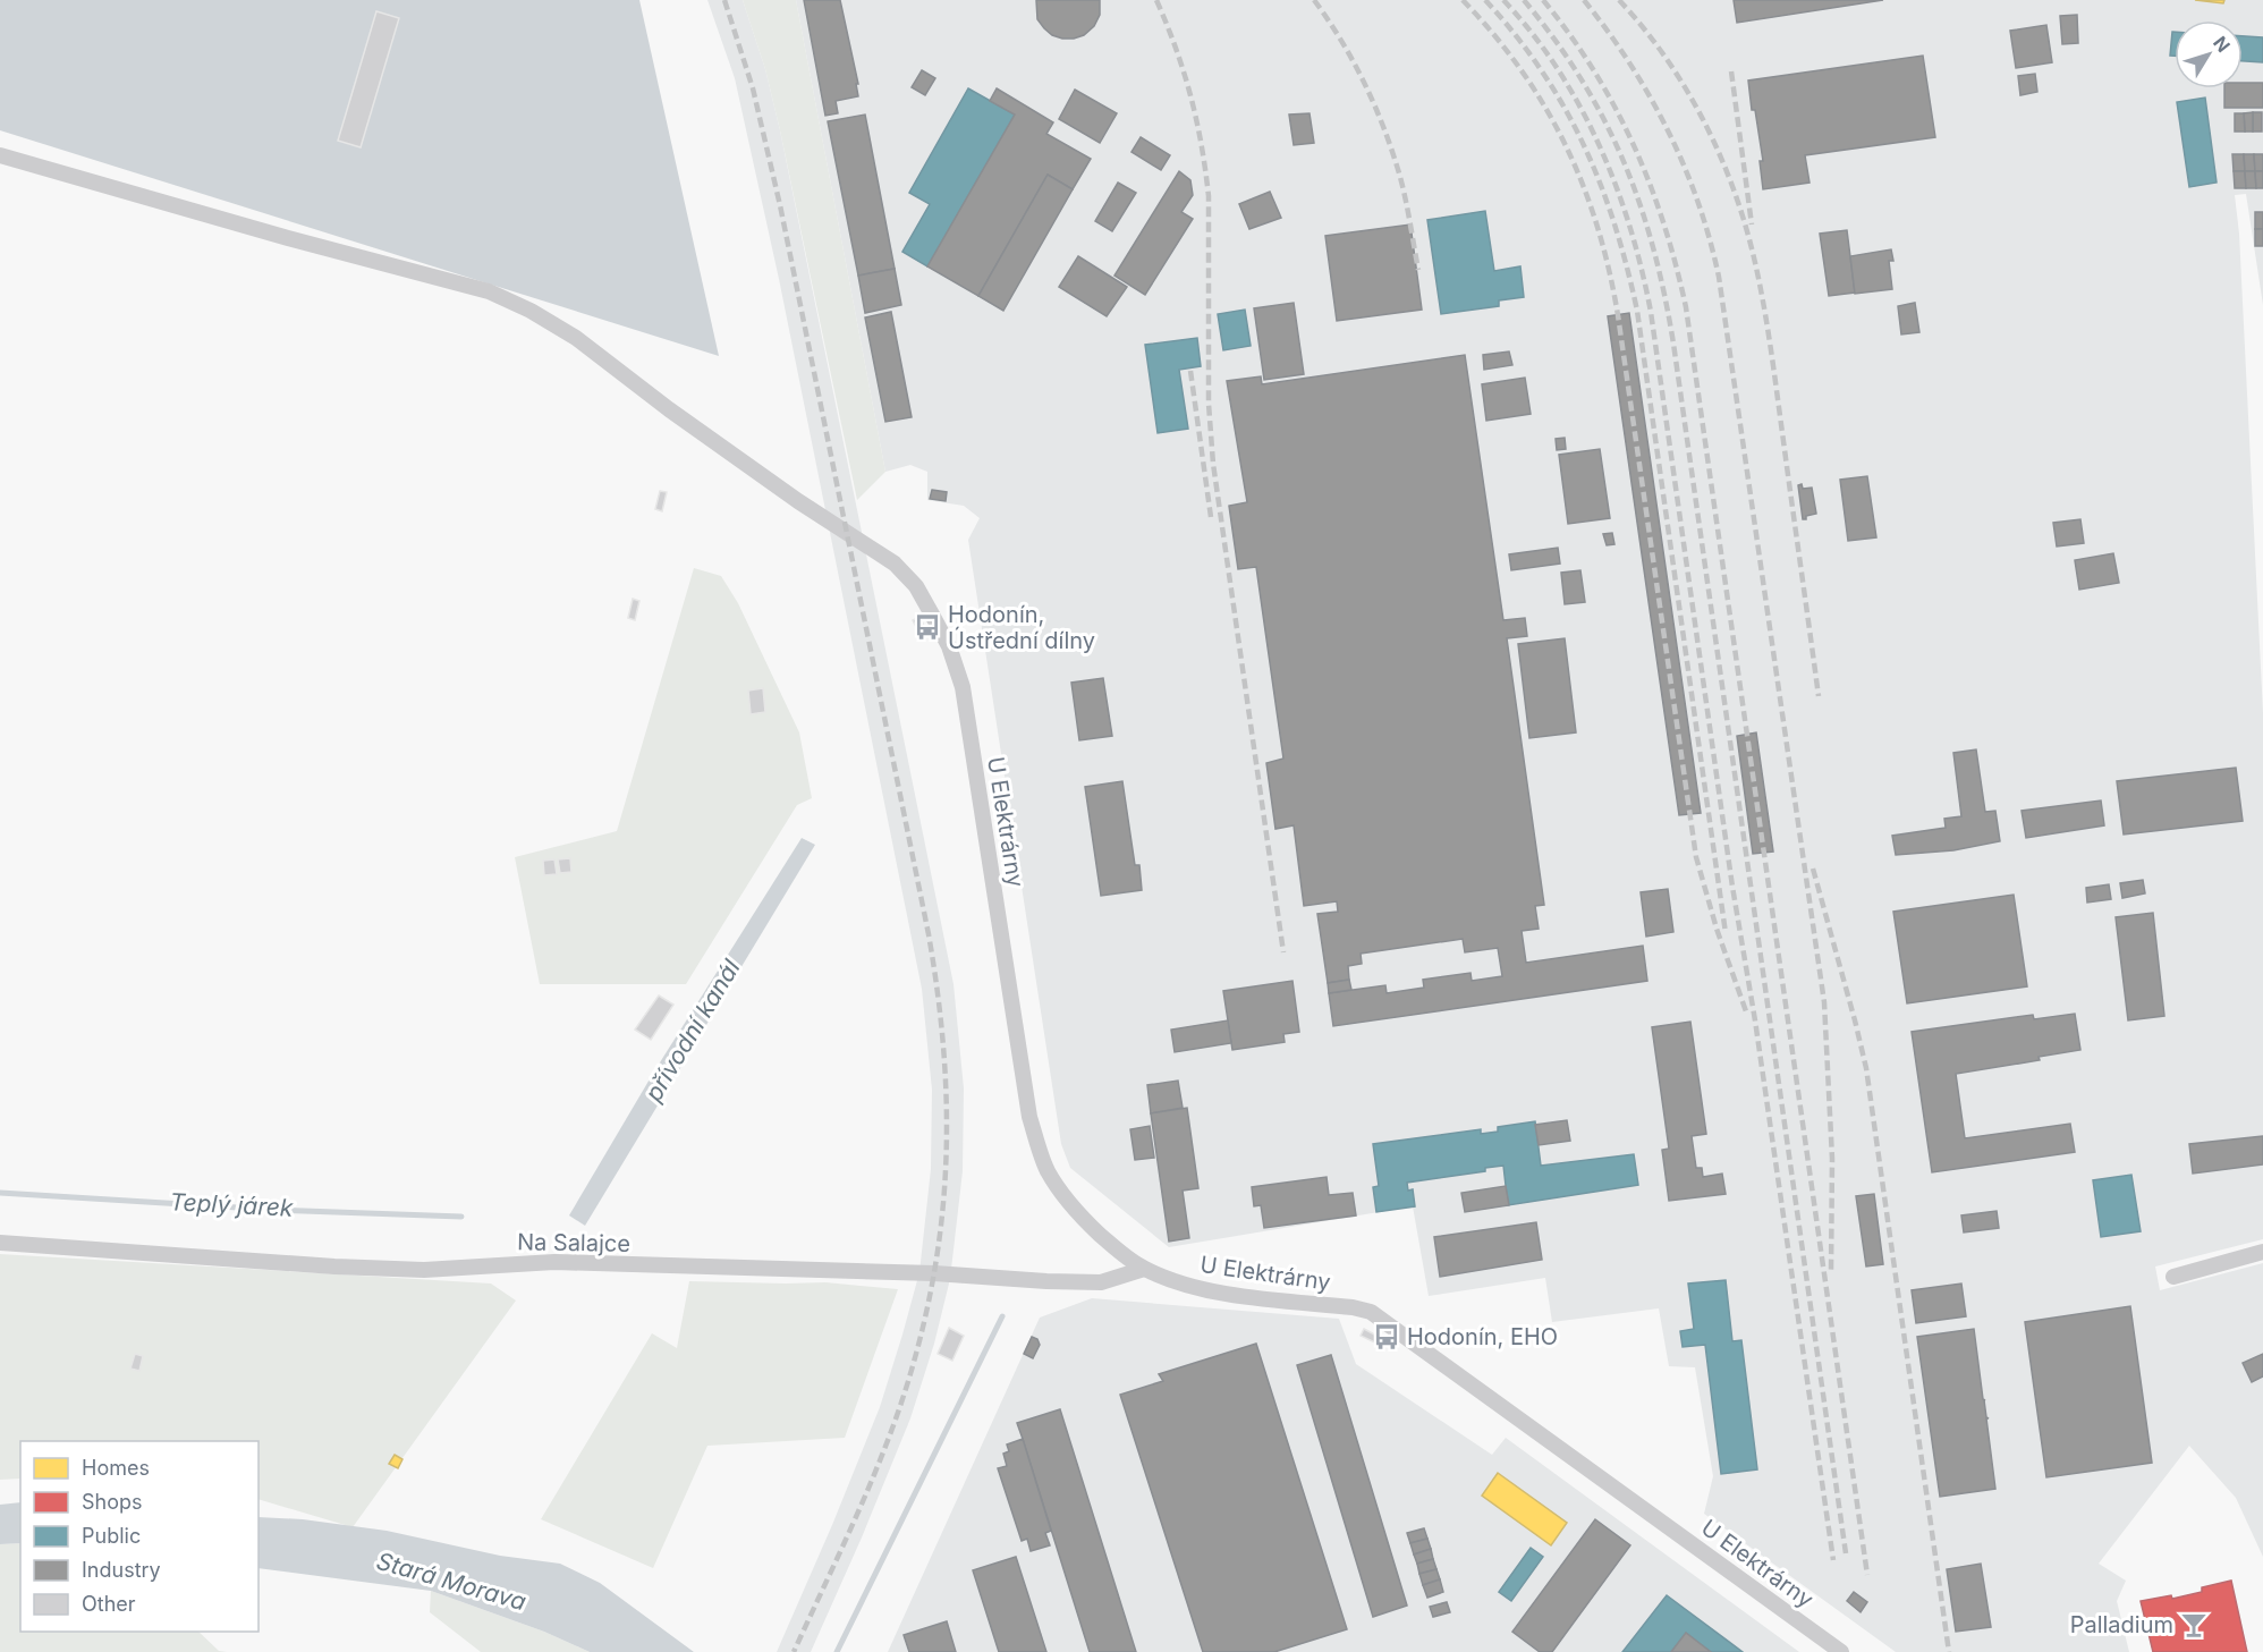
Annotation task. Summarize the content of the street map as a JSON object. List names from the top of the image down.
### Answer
{
  "streets": {
    "street": ["U Elektrárny", "Na Salajce"]
  },
  "crossings": [
    ["U Elektrárny", "Na Salajce"]
  ],
  "water": ["přívodní kanál", "Teplý járek", "Stará Morava"],
  "places": {
    "bus stop": ["Hodonín, Ústřední dílny", "Hodonín, EHO"],
    "bar": ["Palladium"]
  },
  "legend": [
    "Homes",
    "Shops",
    "Public",
    "Industry",
    "Other"
  ],
  "north": "top right"
}
